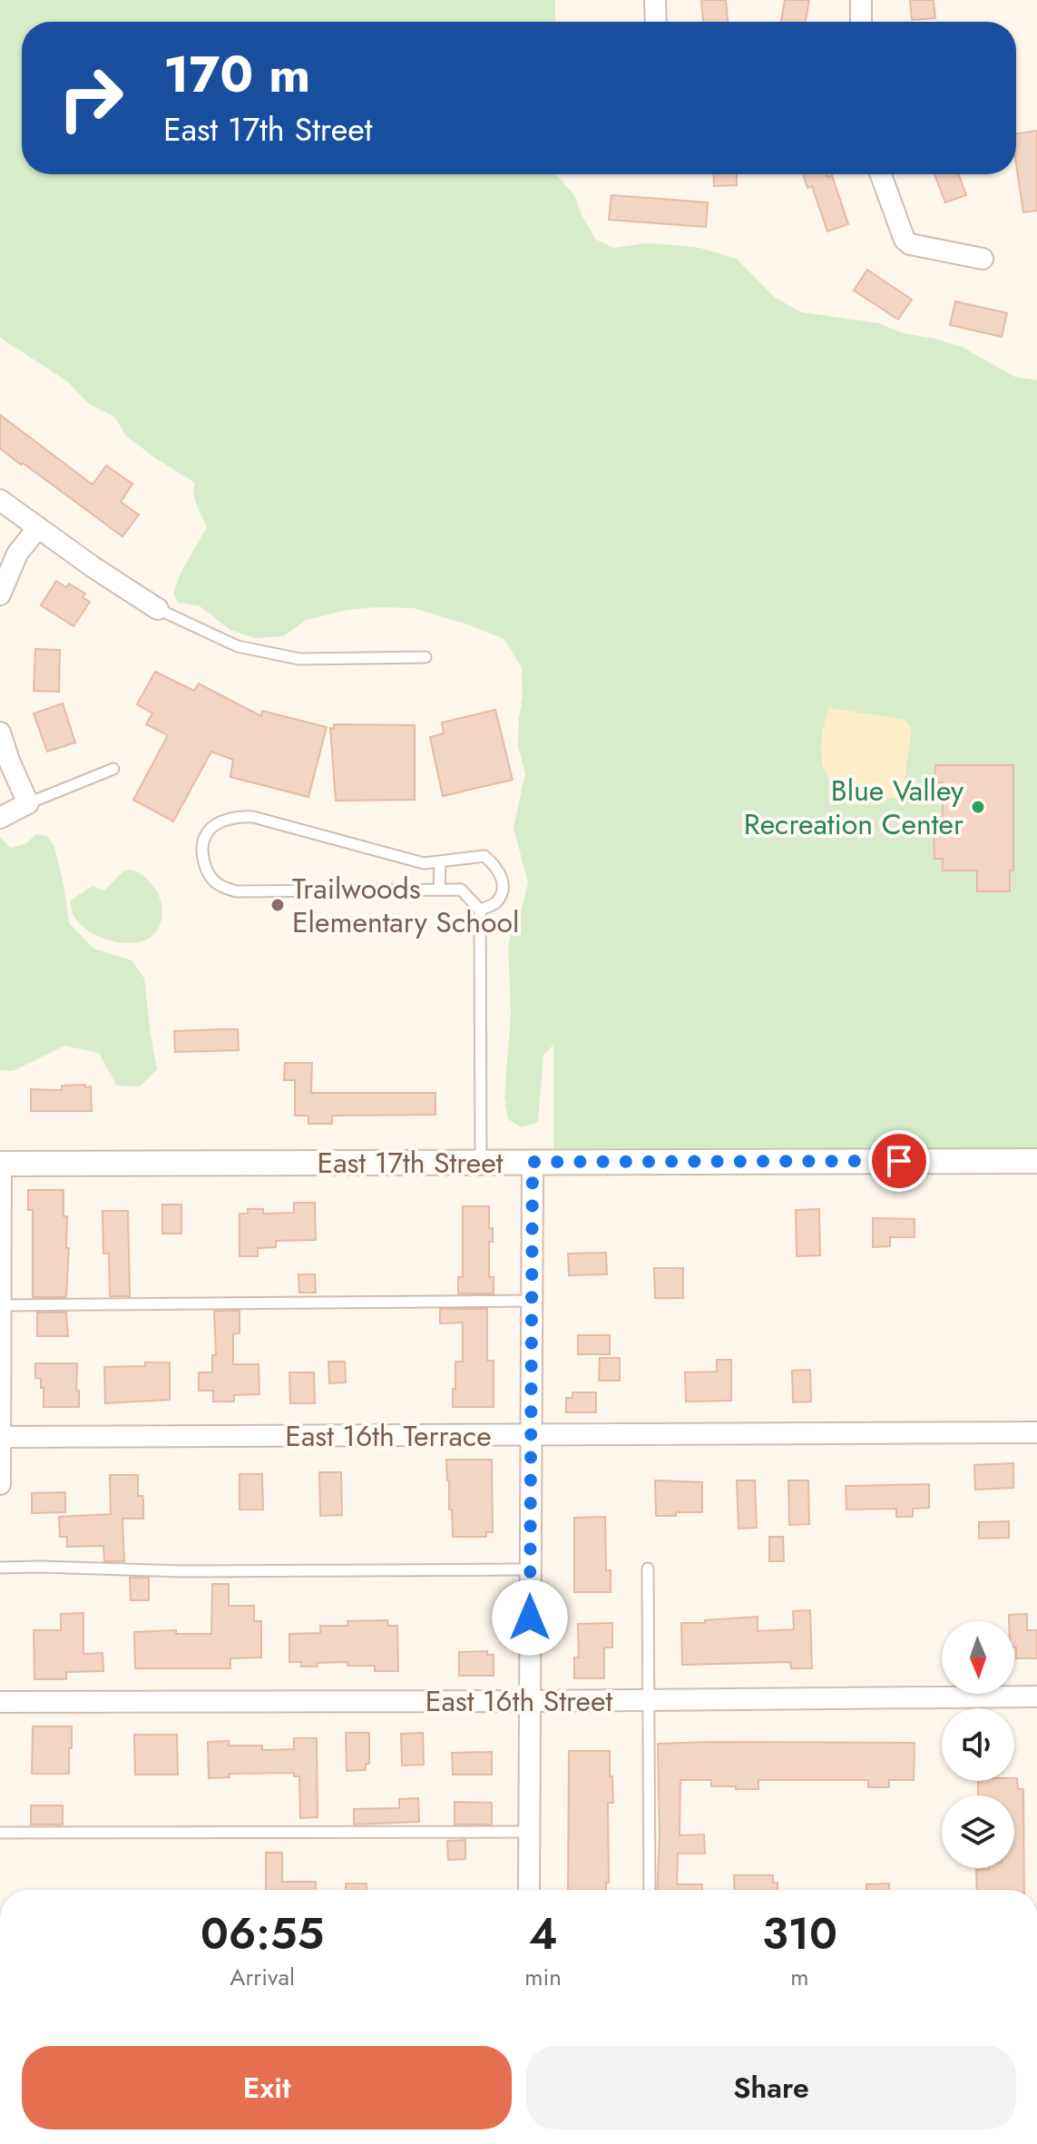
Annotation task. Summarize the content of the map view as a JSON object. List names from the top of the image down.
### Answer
{
  "streets": {
    "street": ["East 17th Street", "East 16th Terrace", "East 16th Street"]
  },
  "places": ["Blue Valley Recreation Center", "Trailwoods Elementary School"],
  "north": "bottom",
  "page": {
    "turn": ["170 m", "East 17th Street"],
    "eta": [
      "06:55",
      "Arrival",
      "4",
      "min",
      "310",
      "m"
    ],
    "buttons": ["Exit", "Share"]
  }
}
